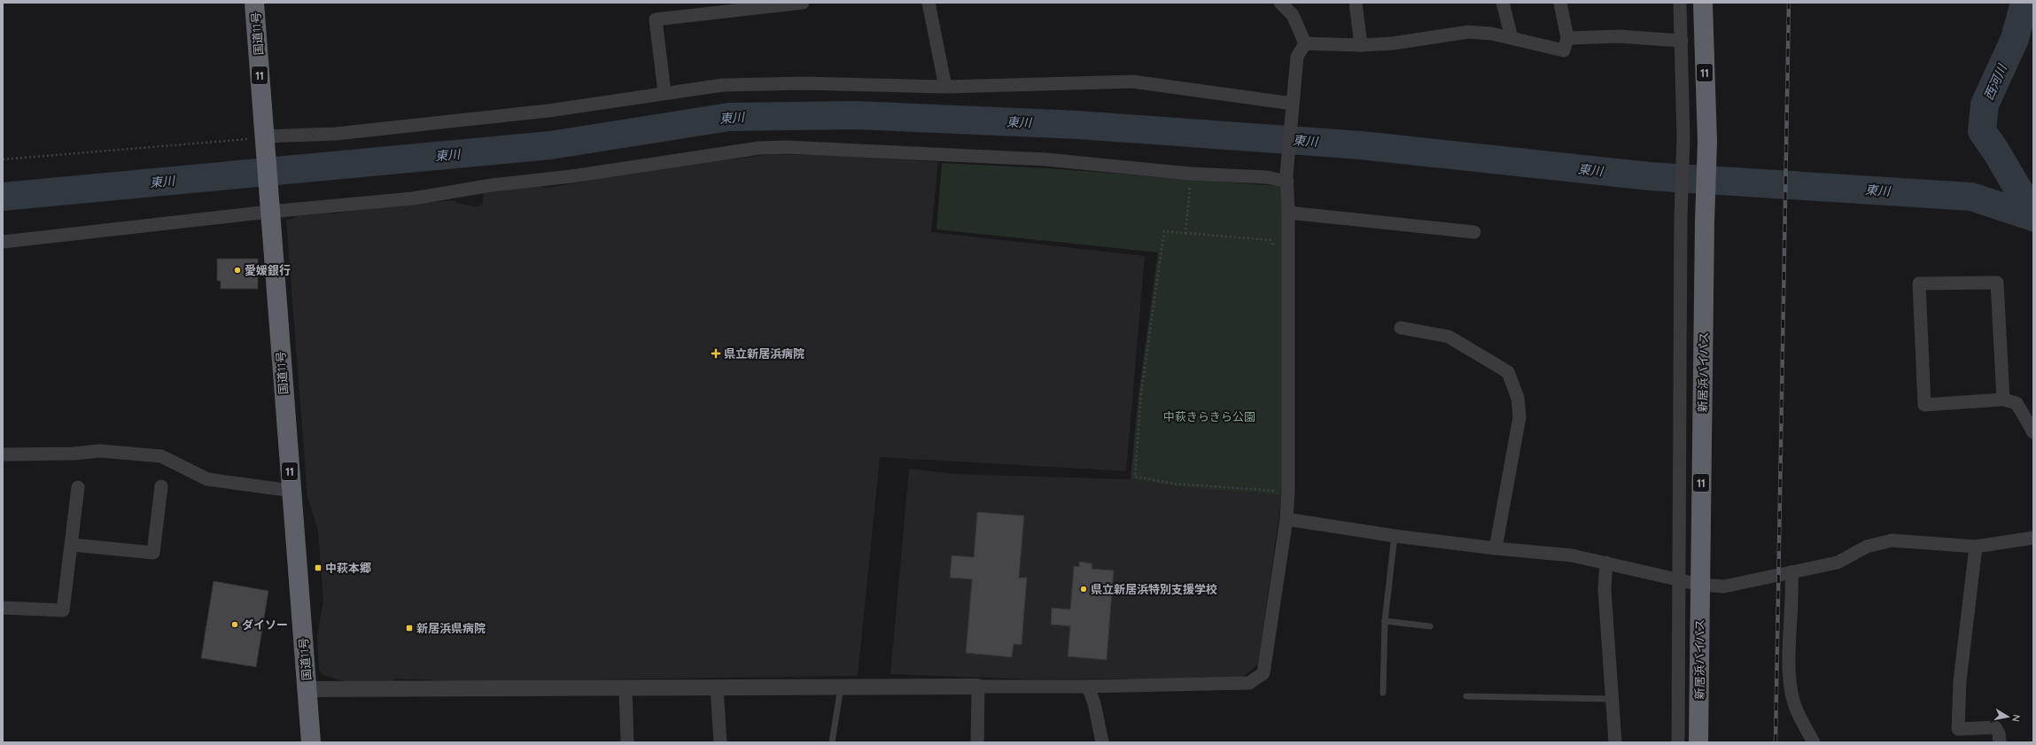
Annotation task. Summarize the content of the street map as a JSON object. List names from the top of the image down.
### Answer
{
  "streets": {
    "highway": ["国道11号", "11", "新居浜バイパス"]
  },
  "water": ["西河川", "東川"],
  "parks": ["中萩きらきら公園"],
  "places": {
    "other": ["愛媛銀行", "県立新居浜特別支援学校", "ダイソー"],
    "health": ["県立新居浜病院"],
    "transit": ["中萩本郷", "新居浜県病院"]
  },
  "north": "right"
}
